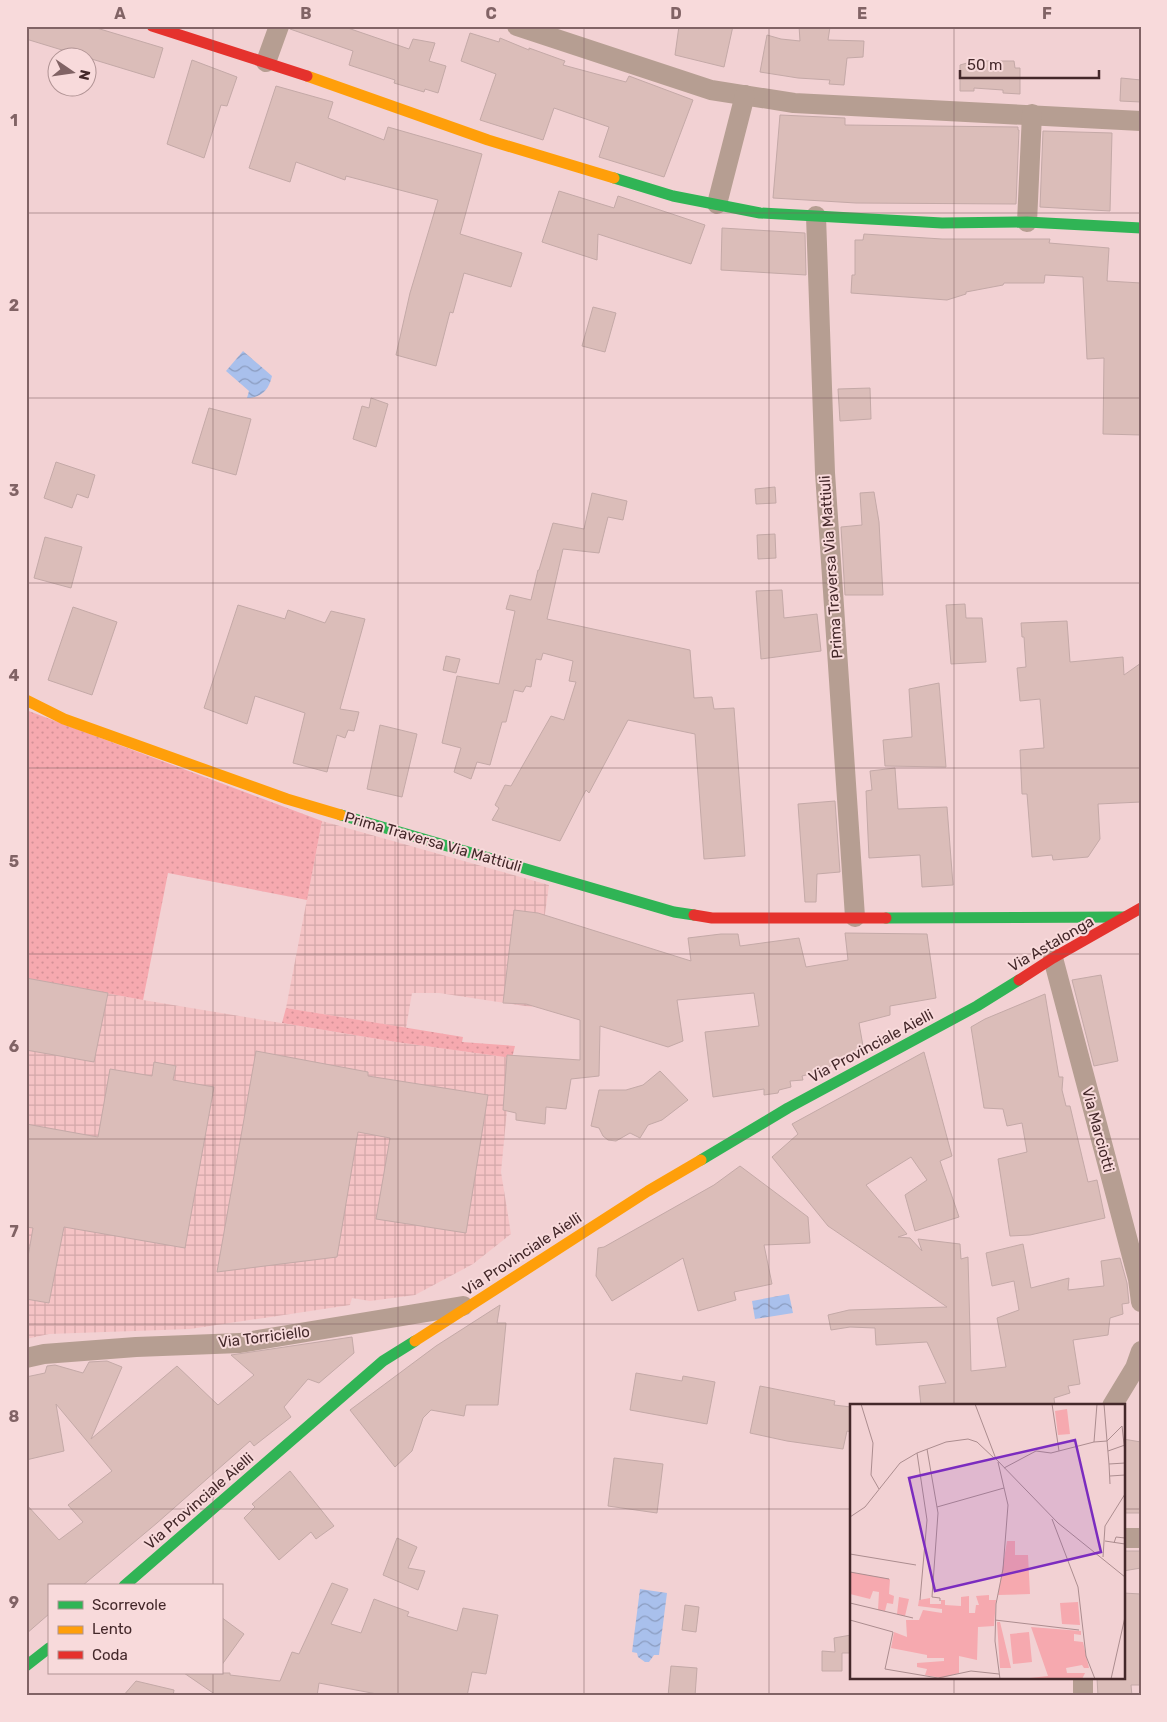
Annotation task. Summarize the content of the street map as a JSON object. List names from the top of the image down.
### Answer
{
  "streets": {
    "street": [
      "Prima Traversa Via Mattiuli",
      "Via Astalonga",
      "Via Provinciale Aielli",
      "Via Marciotti",
      "Via Torriciello"
    ]
  },
  "crossings": [
    ["Prima Traversa Via Mattiuli", "Via Astalonga"],
    ["Via Astalonga", "Via Provinciale Aielli"],
    ["Via Astalonga", "Via Marciotti"],
    ["Via Provinciale Aielli", "Via Torriciello"]
  ],
  "legend": ["Scorrevole", "Lento", "Coda"],
  "scale_bar": "50 m",
  "north": "right",
  "grid": {
    "columns": [
      "A",
      "B",
      "C",
      "D",
      "E",
      "F"
    ],
    "rows": [
      "1",
      "2",
      "3",
      "4",
      "5",
      "6",
      "7",
      "8",
      "9"
    ]
  }
}
